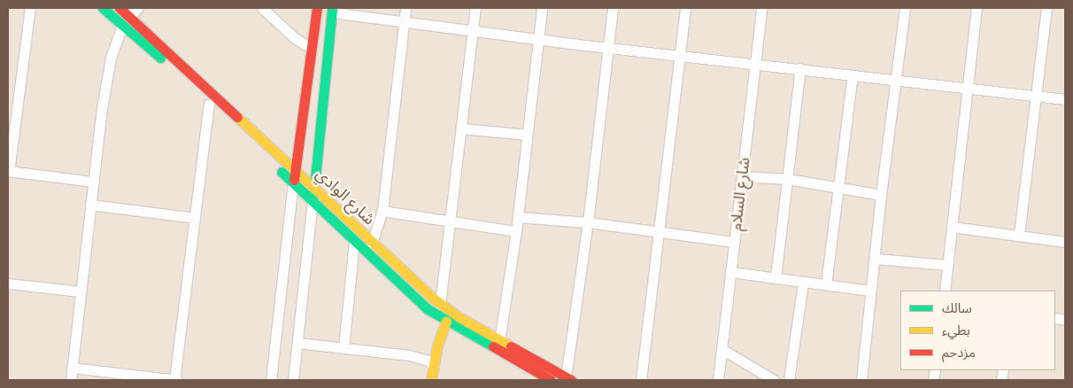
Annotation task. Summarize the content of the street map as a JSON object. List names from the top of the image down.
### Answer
{
  "streets": {
    "main road": ["شارع الوادي"],
    "street": ["شارع السلام"]
  },
  "legend": ["سالك", "بطيء", "مزدحم"]
}
